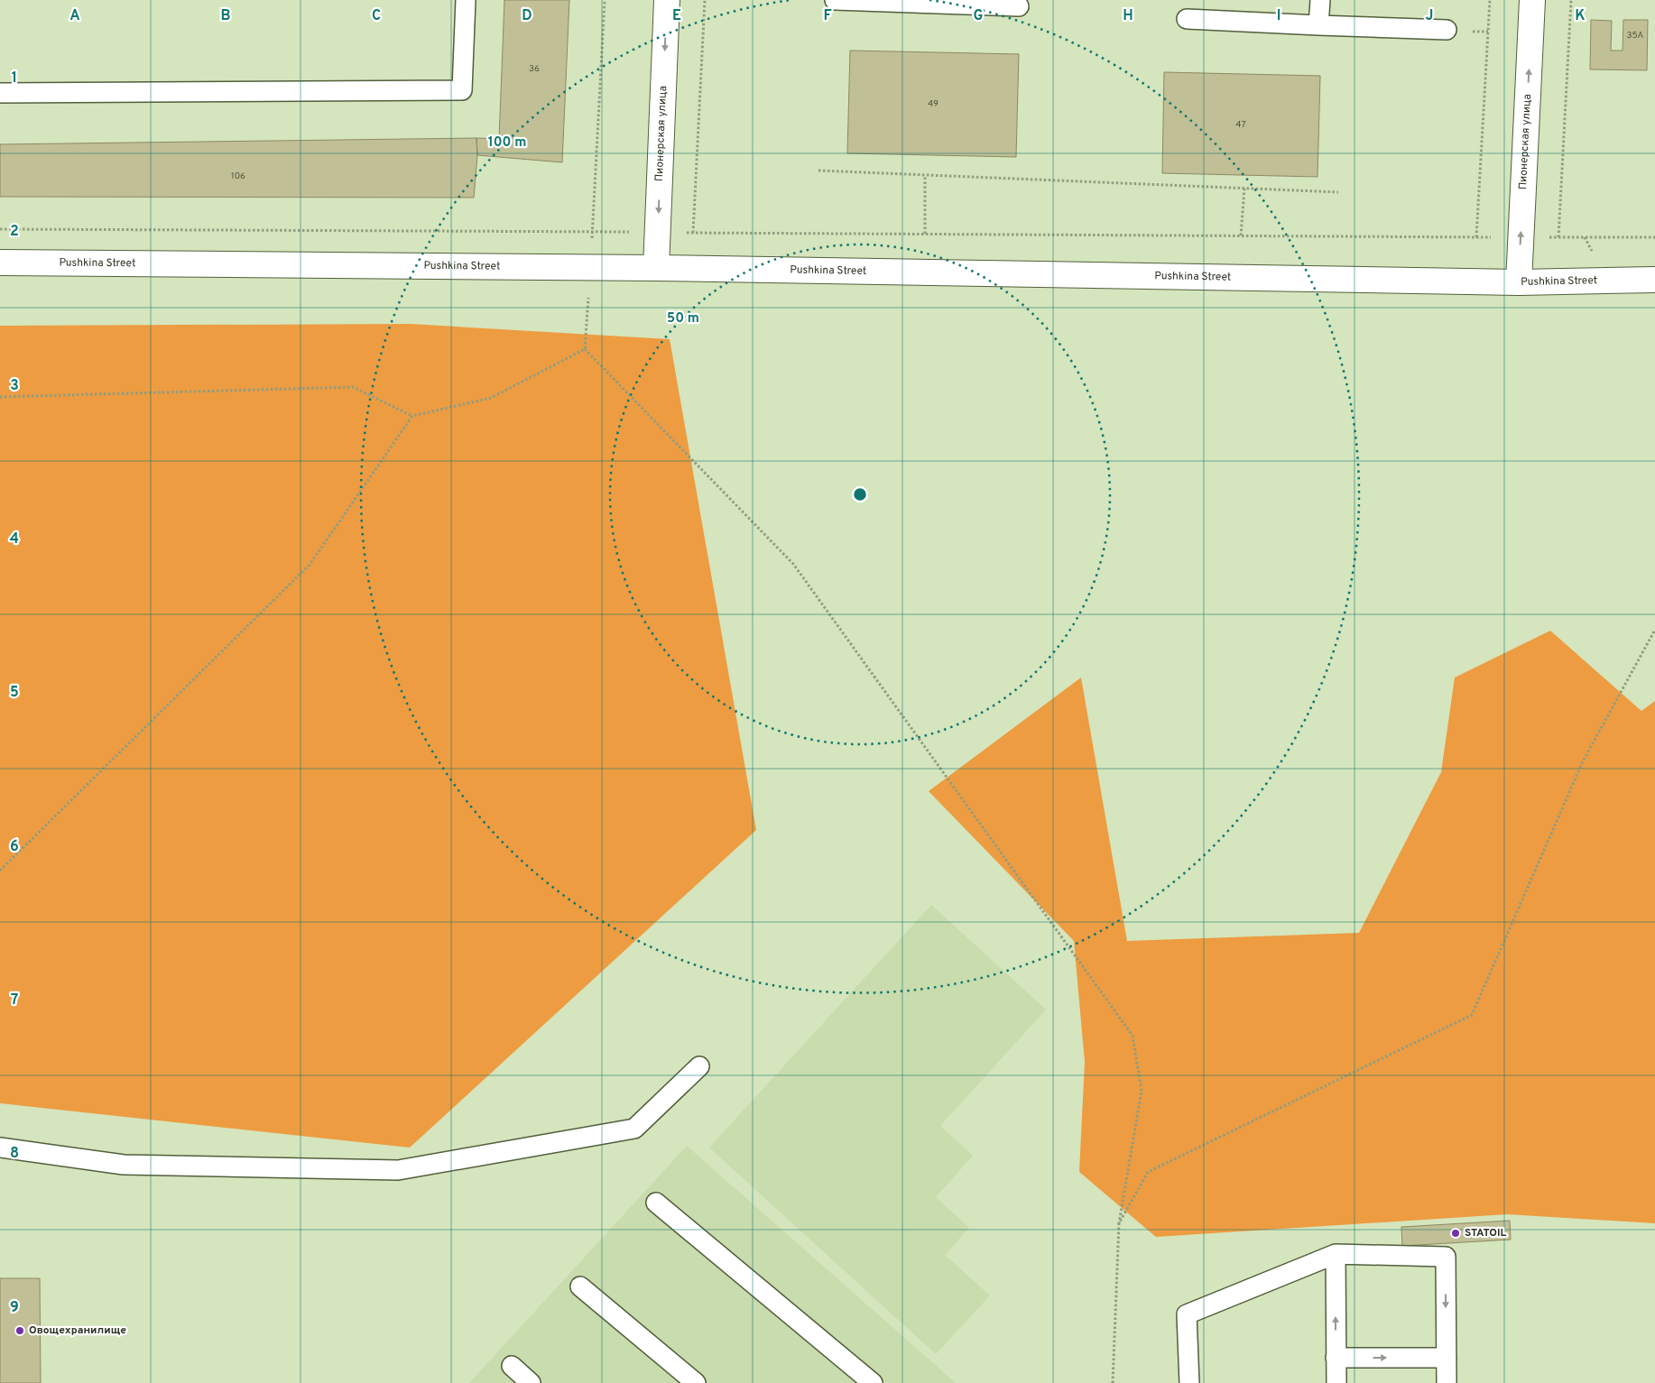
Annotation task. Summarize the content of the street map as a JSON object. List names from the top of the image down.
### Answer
{
  "streets": {
    "street": ["Пионерская улица", "Pushkina Street"]
  },
  "crossings": [
    ["Пионерская улица", "Pushkina Street"]
  ],
  "places": ["STATOIL", "Овощехранилище"],
  "house_numbers": [
    "35А",
    "36",
    "49",
    "47",
    "106"
  ],
  "grid": {
    "columns": [
      "A",
      "B",
      "C",
      "D",
      "E",
      "F",
      "G",
      "H",
      "I",
      "J",
      "K"
    ],
    "rows": [
      "1",
      "2",
      "3",
      "4",
      "5",
      "6",
      "7",
      "8",
      "9"
    ]
  },
  "rings": ["100 m", "50 m"]
}
